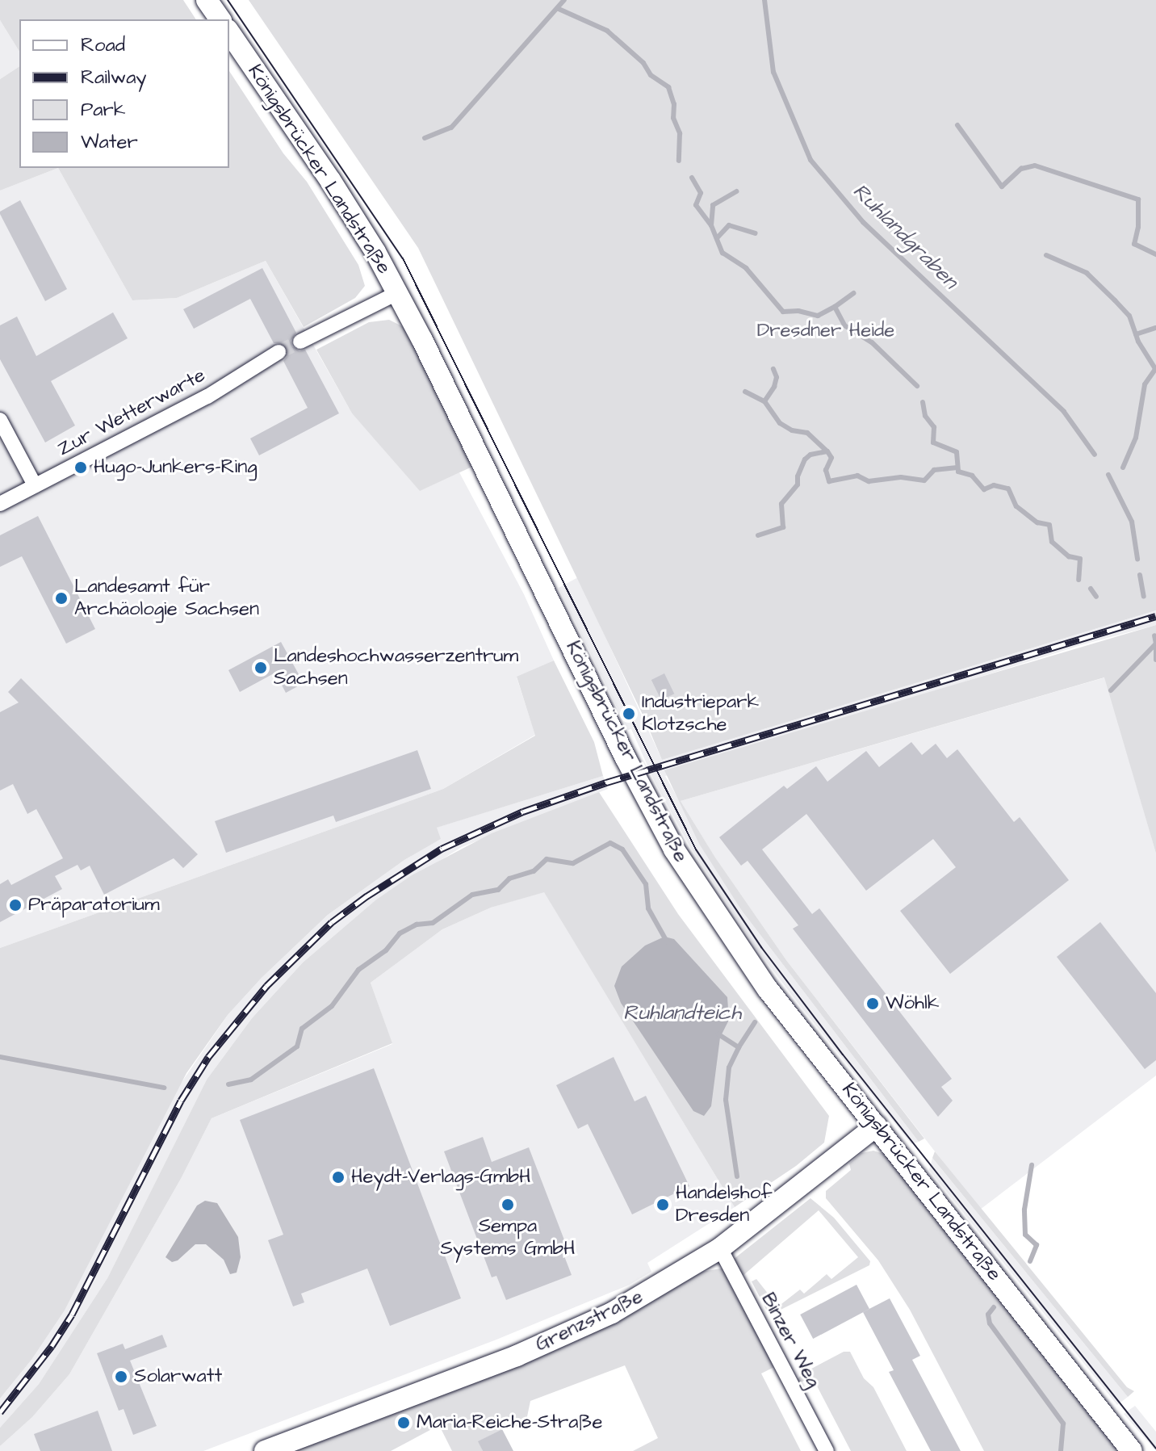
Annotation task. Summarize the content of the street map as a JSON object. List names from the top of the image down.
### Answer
{
  "streets": {
    "main road": ["Königsbrücker Landstraße", "Grenzstraße"],
    "street": ["Zur Wetterwarte", "Binzer Weg"]
  },
  "crossings": [
    ["Königsbrücker Landstraße", "Grenzstraße"],
    ["Grenzstraße", "Binzer Weg"]
  ],
  "water": ["Ruhlandgraben", "Ruhlandteich"],
  "parks": ["Dresdner Heide"],
  "places": [
    "Hugo-Junkers-Ring",
    "Landesamt für Archäologie Sachsen",
    "Landeshochwasserzentrum Sachsen",
    "Industriepark Klotzsche",
    "Präparatorium",
    "Wöhlk",
    "Heydt-Verlags-GmbH",
    "Sempa Systems GmbH",
    "Handelshof Dresden",
    "Solarwatt",
    "Maria-Reiche-Straße"
  ],
  "legend": [
    "Road",
    "Railway",
    "Park",
    "Water"
  ]
}
